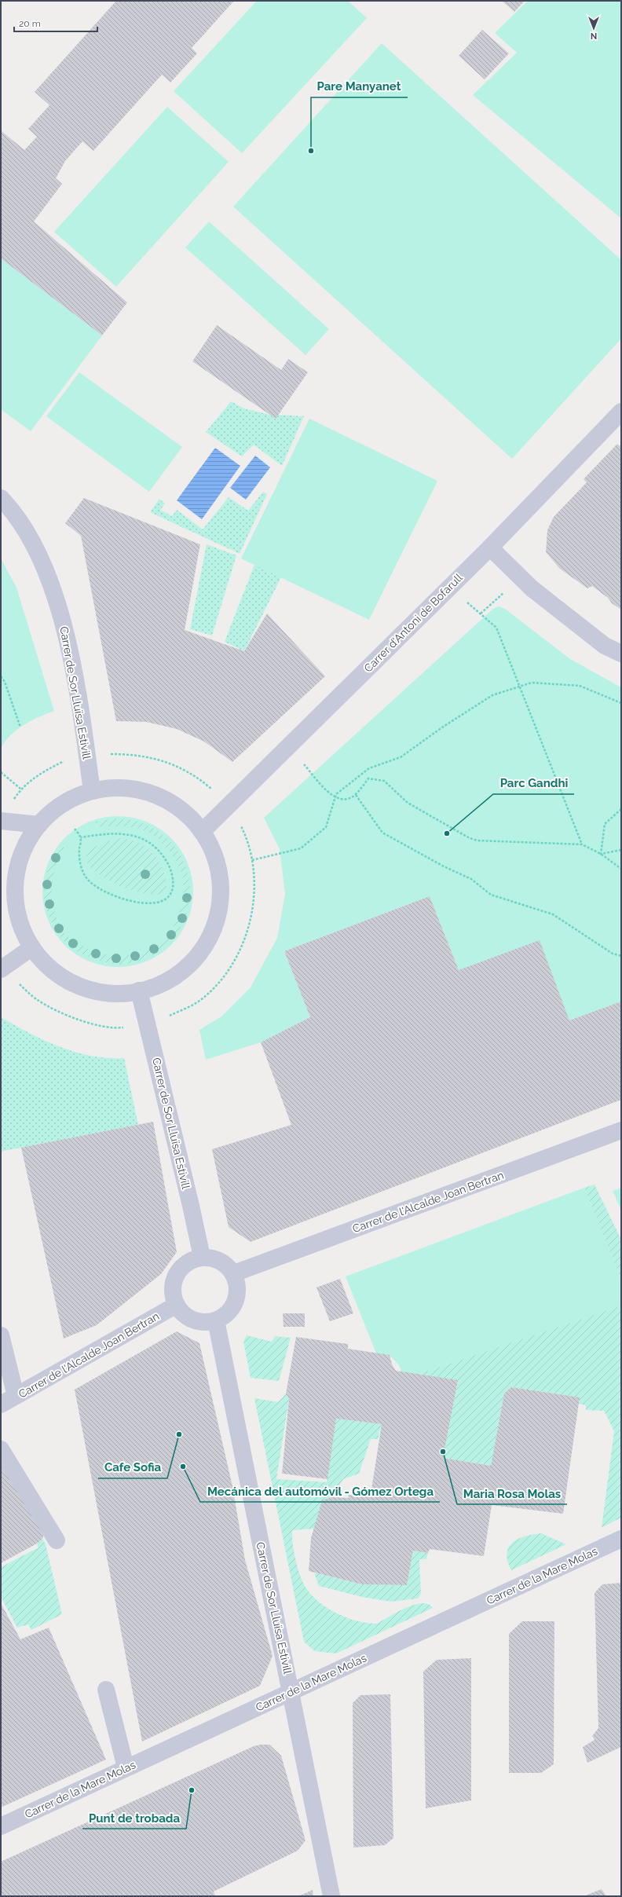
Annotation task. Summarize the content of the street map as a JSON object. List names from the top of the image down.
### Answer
{
  "streets": {
    "street": [
      "Carrer d'Antoni de Bofarull",
      "Carrer de Sor Lluïsa Estivill",
      "Carrer de l'Alcalde Joan Bertran",
      "Carrer de la Mare Molas"
    ]
  },
  "crossings": [
    ["Carrer de Sor Lluïsa Estivill", "Carrer de l'Alcalde Joan Bertran"],
    ["Carrer de Sor Lluïsa Estivill", "Carrer de la Mare Molas"]
  ],
  "places": [
    "Pare Manyanet",
    "Parc Gandhi",
    "Cafe Sofia",
    "Maria Rosa Molas",
    "Mecánica del automóvil - Gómez Ortega",
    "Punt de trobada"
  ],
  "scale_bar": "20 m",
  "north": "bottom"
}
